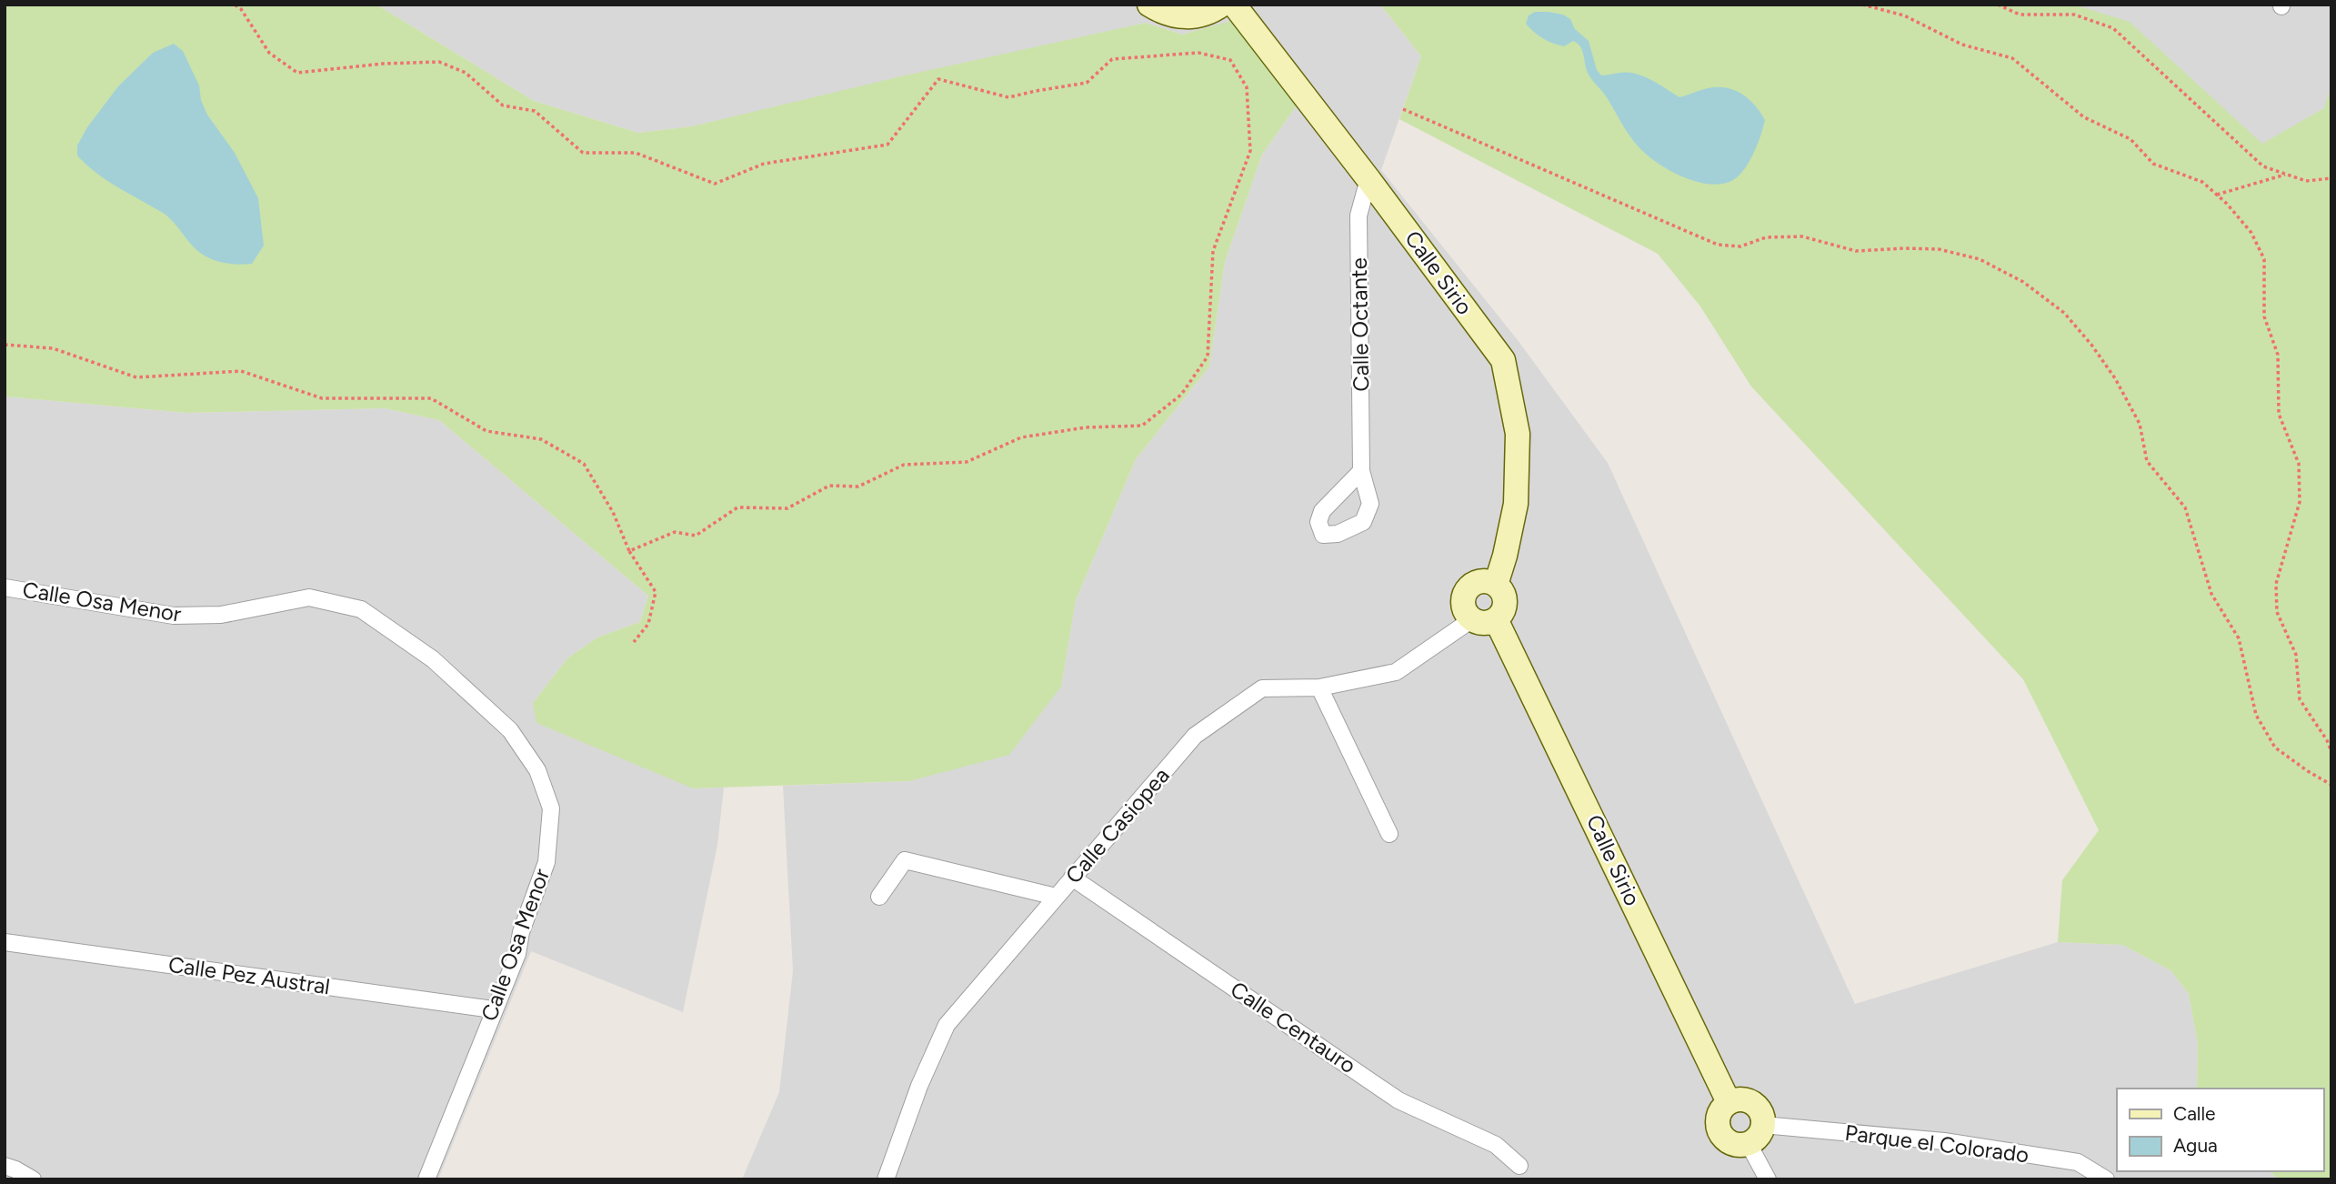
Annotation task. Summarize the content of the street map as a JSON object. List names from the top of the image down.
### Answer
{
  "streets": {
    "street": [
      "Calle Sirio",
      "Calle Octante",
      "Calle Osa Menor",
      "Calle Casiopea",
      "Calle Pez Austral",
      "Calle Centauro",
      "Parque el Colorado"
    ]
  },
  "crossings": [
    ["Calle Sirio", "Calle Octante"],
    ["Calle Sirio", "Calle Casiopea"],
    ["Calle Sirio", "Parque el Colorado"],
    ["Calle Osa Menor", "Calle Pez Austral"],
    ["Calle Casiopea", "Calle Centauro"]
  ],
  "legend": ["Calle", "Agua"]
}
